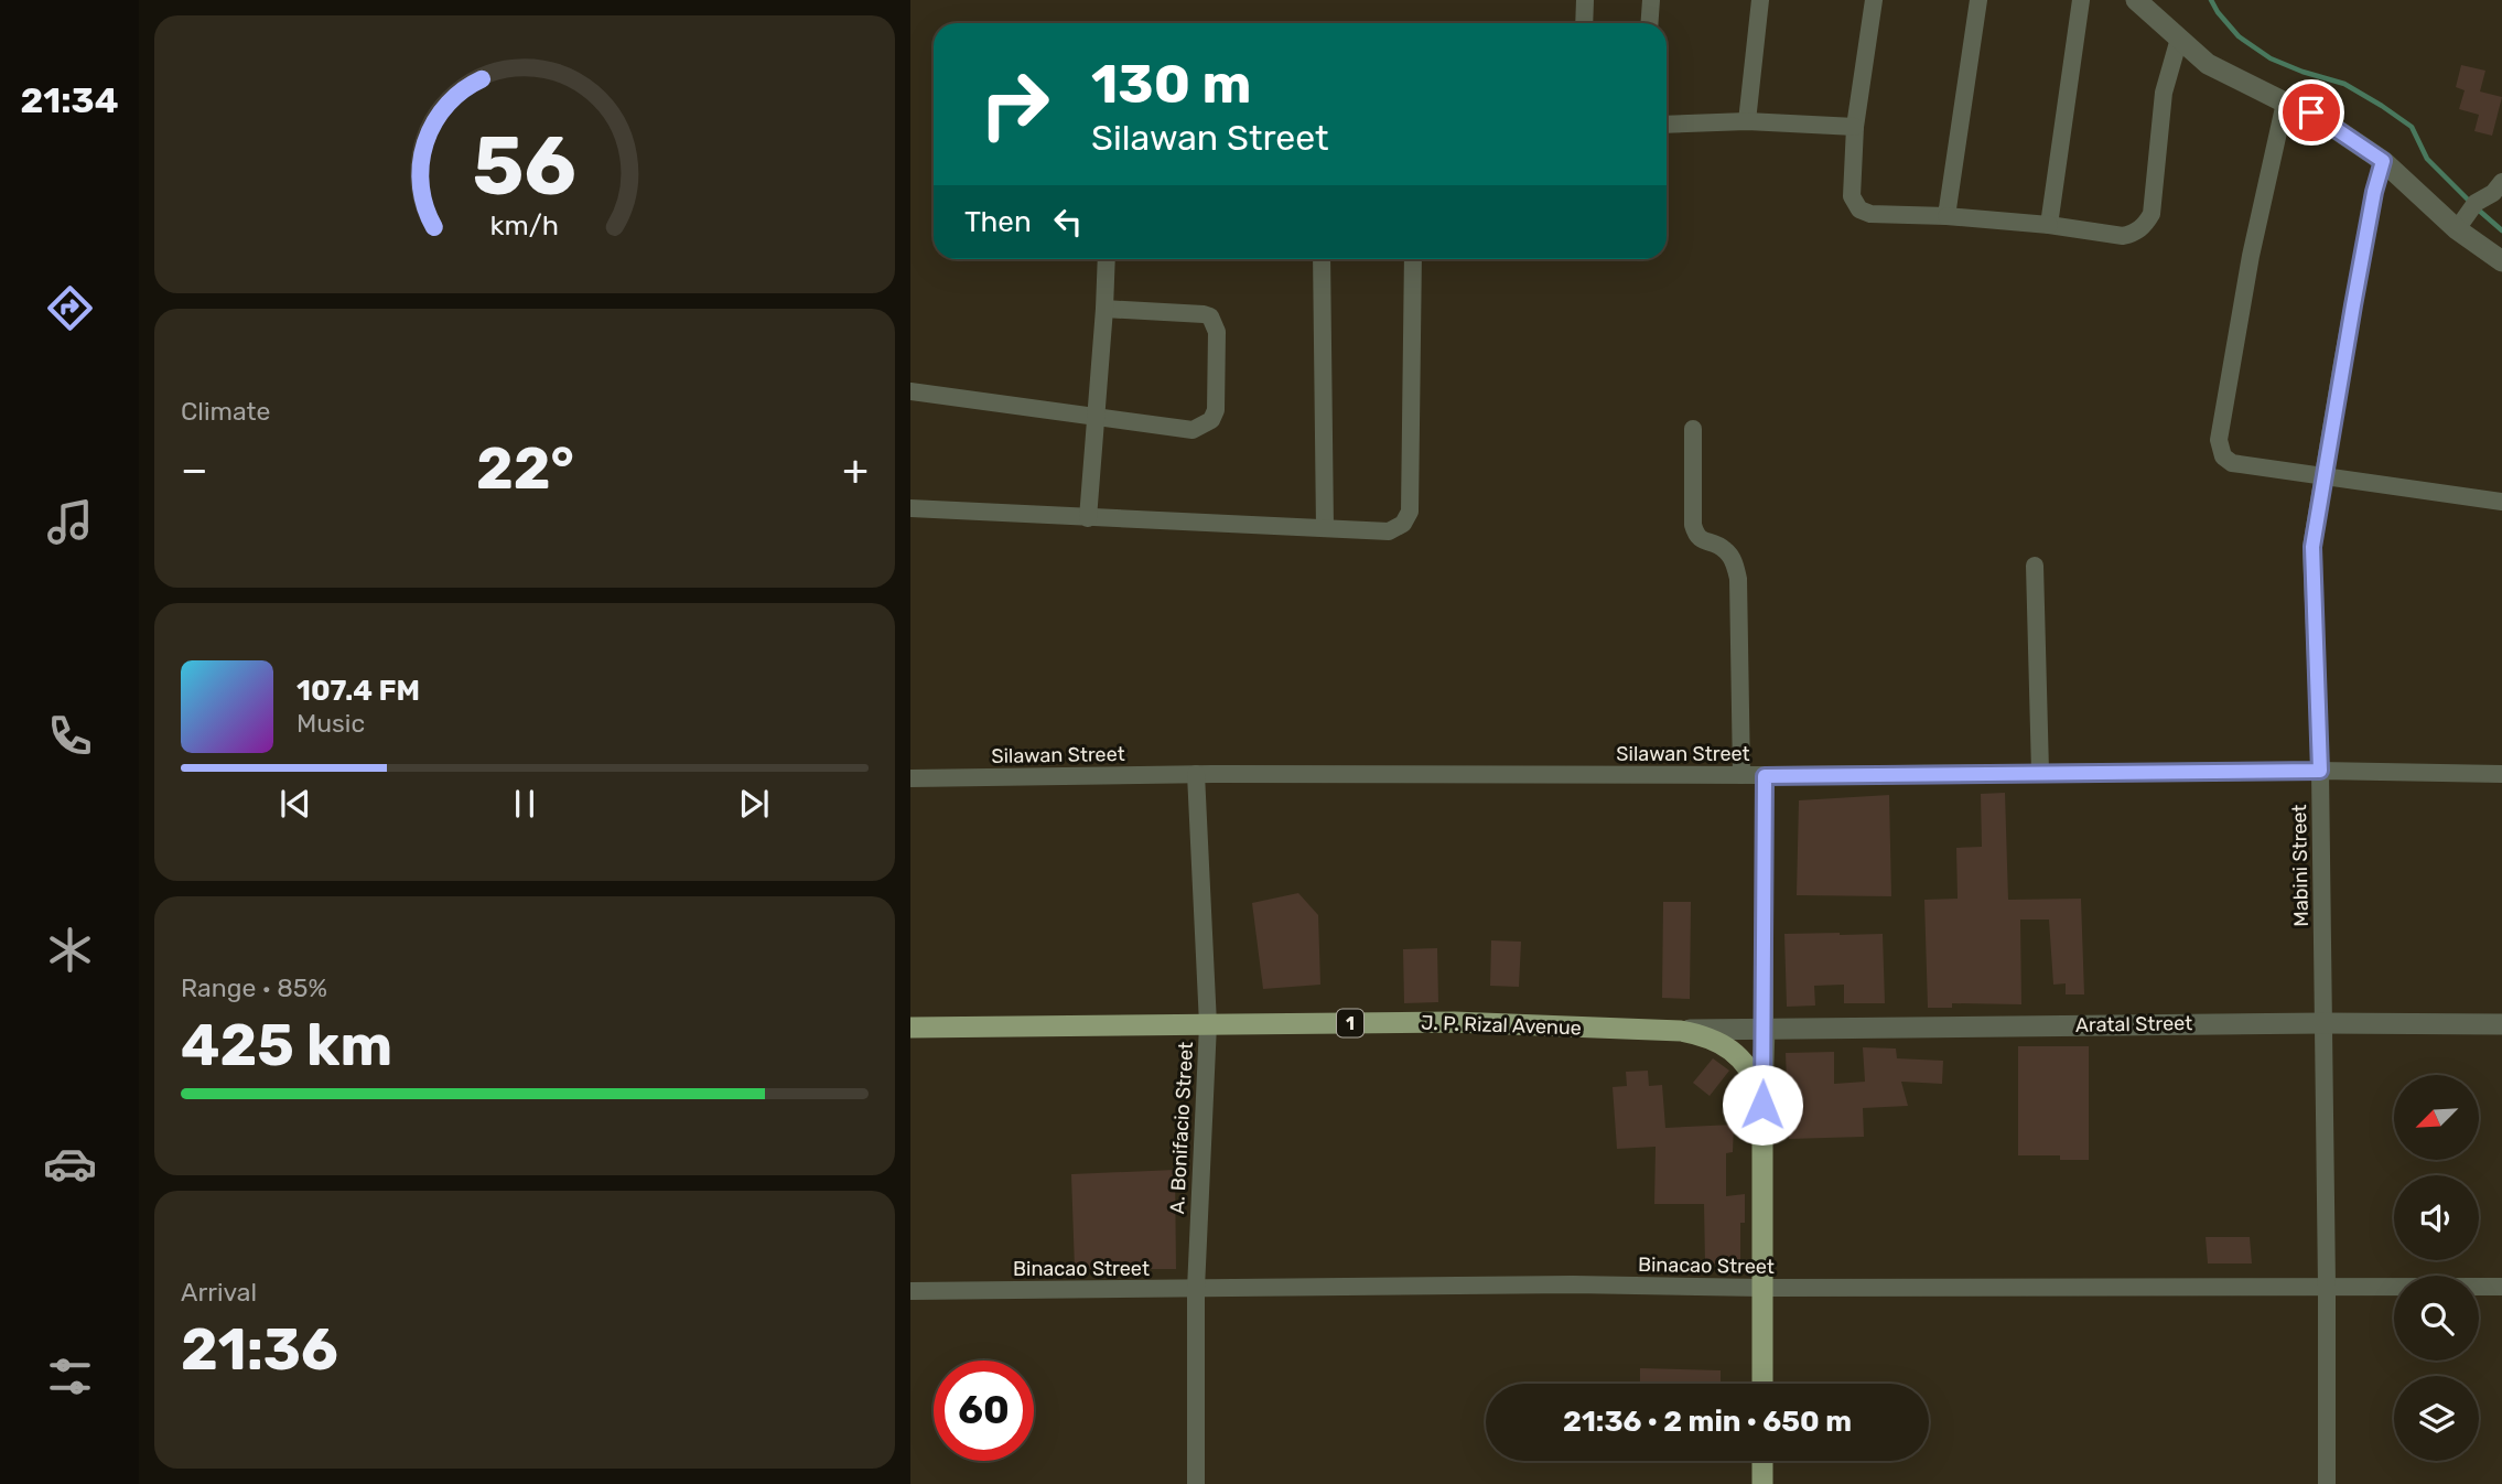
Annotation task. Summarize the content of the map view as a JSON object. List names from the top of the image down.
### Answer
{
  "streets": {
    "main road": ["1", "J. P. Rizal Avenue"],
    "street": [
      "Silawan Street",
      "Mabini Street",
      "Aratal Street",
      "A. Bonifacio Street",
      "Binacao Street"
    ]
  },
  "crossings": [
    ["Silawan Street", "Mabini Street"],
    ["Silawan Street", "A. Bonifacio Street"],
    ["Mabini Street", "Aratal Street"],
    ["Mabini Street", "Binacao Street"],
    ["Aratal Street", "J. P. Rizal Avenue"],
    ["J. P. Rizal Avenue", "A. Bonifacio Street"],
    ["A. Bonifacio Street", "Binacao Street"]
  ],
  "north": "bottom left",
  "page": {
    "tabs": "21:34",
    "turn": ["130 m", "Silawan Street"],
    "then": "Then",
    "tile": [
      "Climate",
      ["Range · 85%", "425 km"],
      ["Arrival", "21:36"]
    ],
    "heat": ["−", "22°", "+"],
    "song": ["107.4 FM", "Music"],
    "limit": "60",
    "trip": "21:36 · 2 min · 650 m",
    "gauge": ["56", "km/h"]
  }
}
